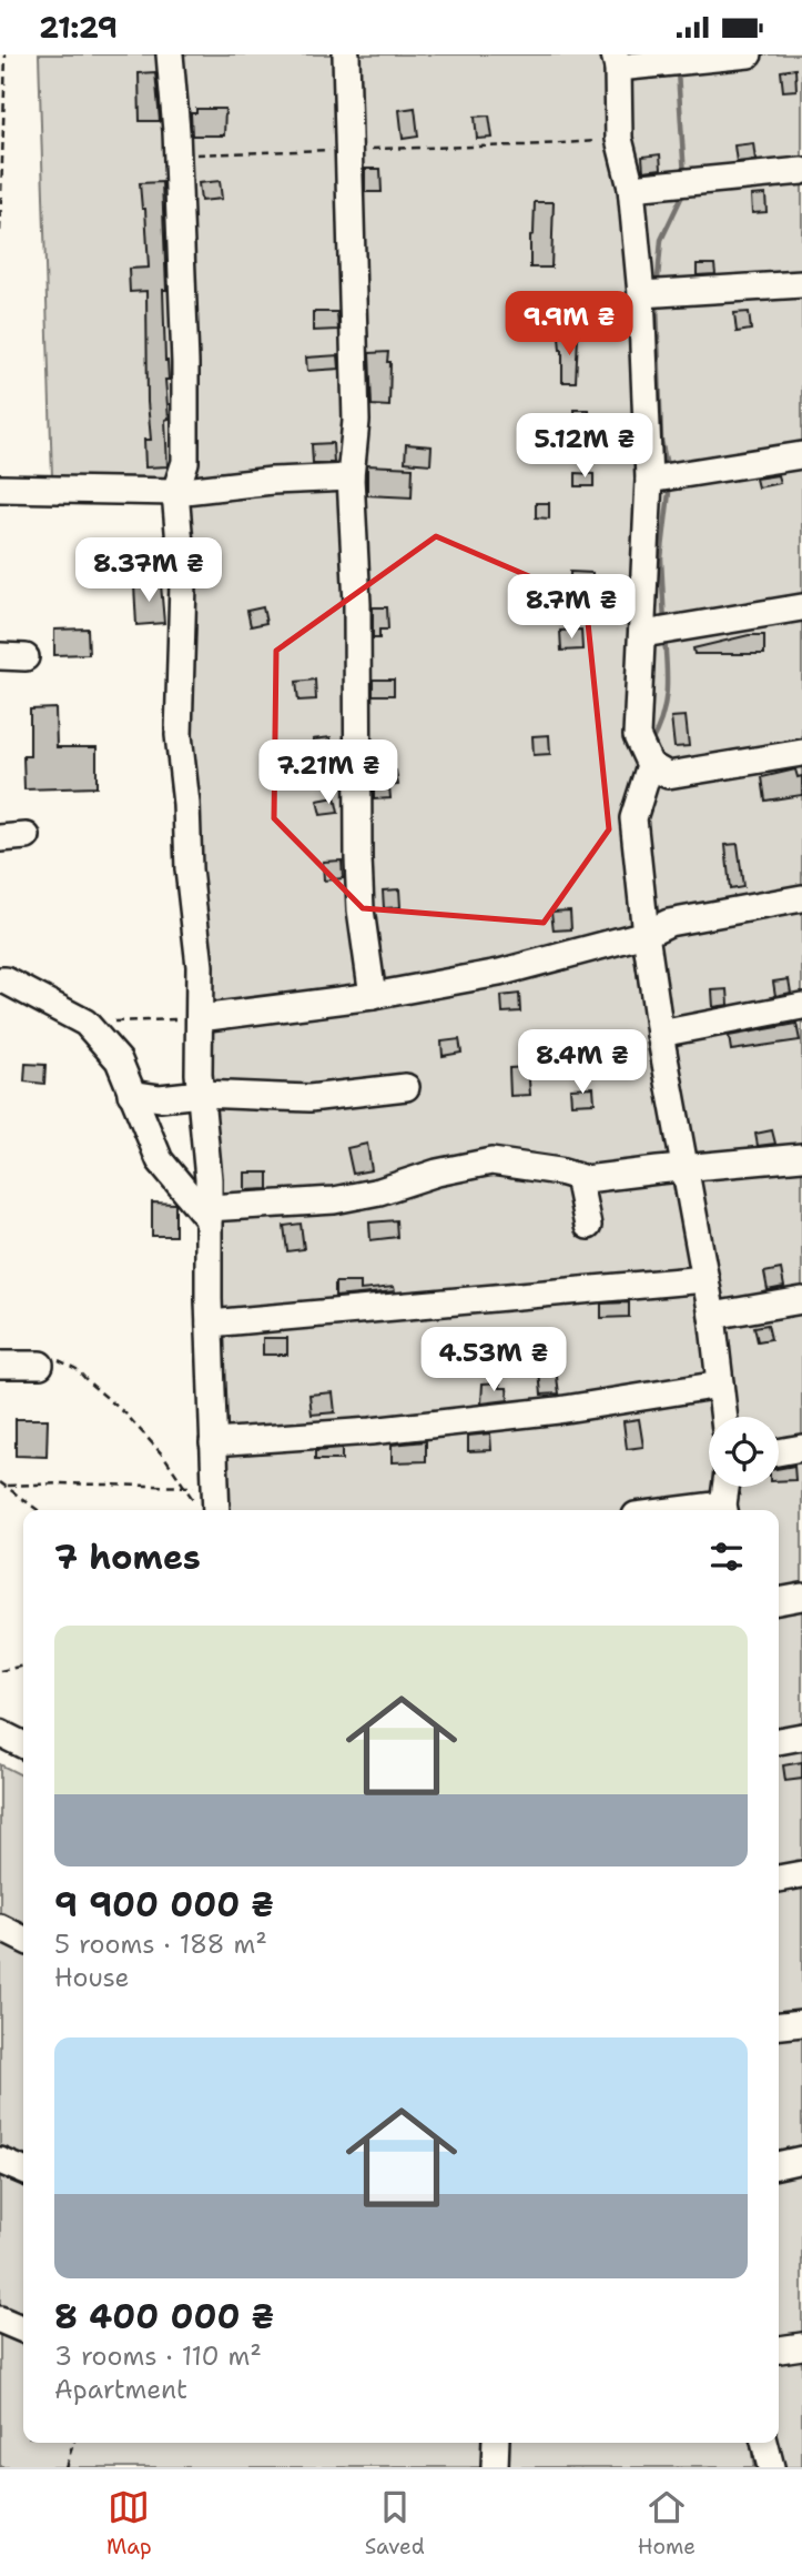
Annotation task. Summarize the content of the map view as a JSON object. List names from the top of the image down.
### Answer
{
  "page": {
    "status": "21:29",
    "price": [
      "9.9M ₴",
      "5.12M ₴",
      "8.37M ₴",
      "8.7M ₴",
      "7.21M ₴",
      "8.4M ₴",
      "4.53M ₴"
    ],
    "heading": "7 homes",
    "list": [
      {
        "name": "9 900 000 ₴",
        "note": "5 rooms · 188 m² · House"
      },
      {
        "name": "8 400 000 ₴",
        "note": "3 rooms · 110 m² · Apartment"
      }
    ],
    "tabs": ["Map", "Saved", "Home"]
  }
}
